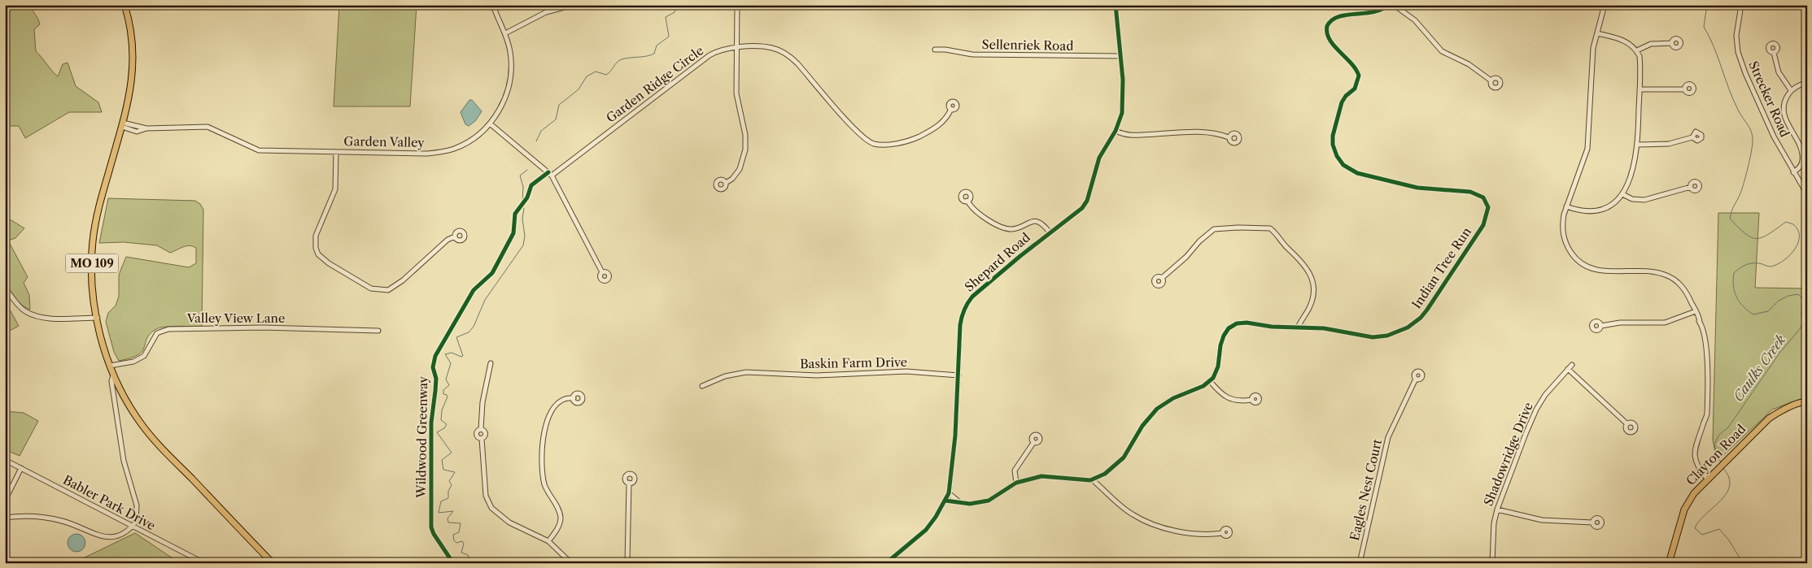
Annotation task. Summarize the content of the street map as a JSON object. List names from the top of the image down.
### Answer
{
  "streets": {
    "main road": ["MO 109", "Clayton Road"],
    "street": [
      "Sellenriek Road",
      "Garden Ridge Circle",
      "Strecker Road",
      "Garden Valley",
      "Shepard Road",
      "Indian Tree Run",
      "Valley View Lane",
      "Baskin Farm Drive",
      "Shadowridge Drive",
      "Eagles Nest Court",
      "Babler Park Drive"
    ],
    "cycle path": ["Wildwood Greenway"]
  },
  "crossings": [
    ["Sellenriek Road", "Shepard Road"],
    ["Garden Valley", "MO 109"],
    ["Shepard Road", "Baskin Farm Drive"],
    ["MO 109", "Valley View Lane"]
  ],
  "water": ["Caulks Creek"]
}
